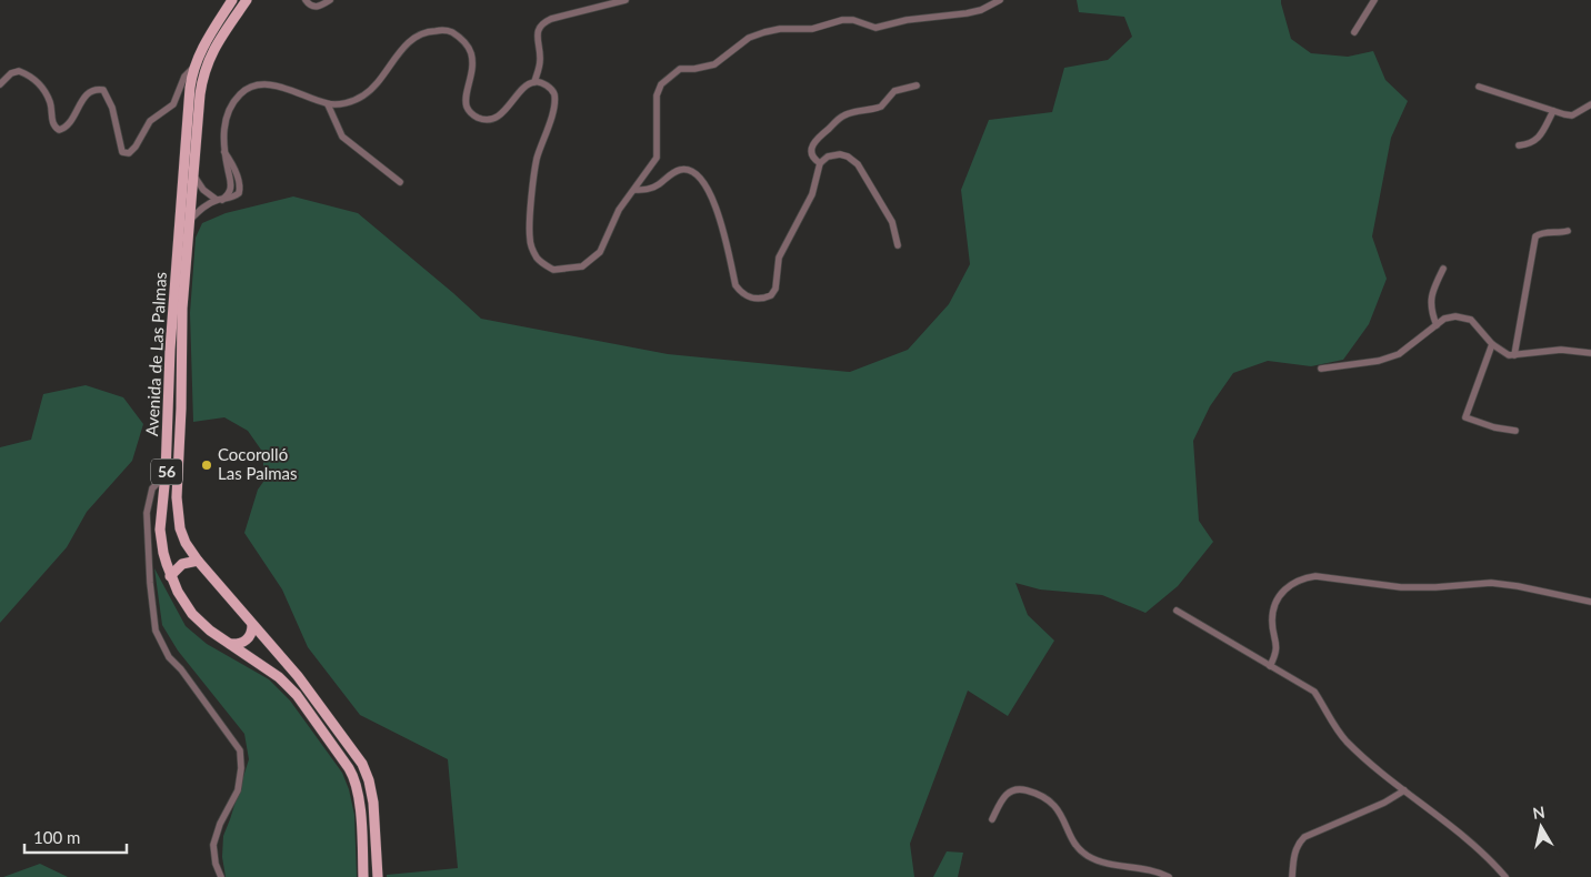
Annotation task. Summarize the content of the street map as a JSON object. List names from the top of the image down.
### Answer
{
  "streets": {
    "main road": ["Avenida de Las Palmas", "56"]
  },
  "places": ["Cocorolló Las Palmas"],
  "scale_bar": "100 m",
  "north": "top"
}
